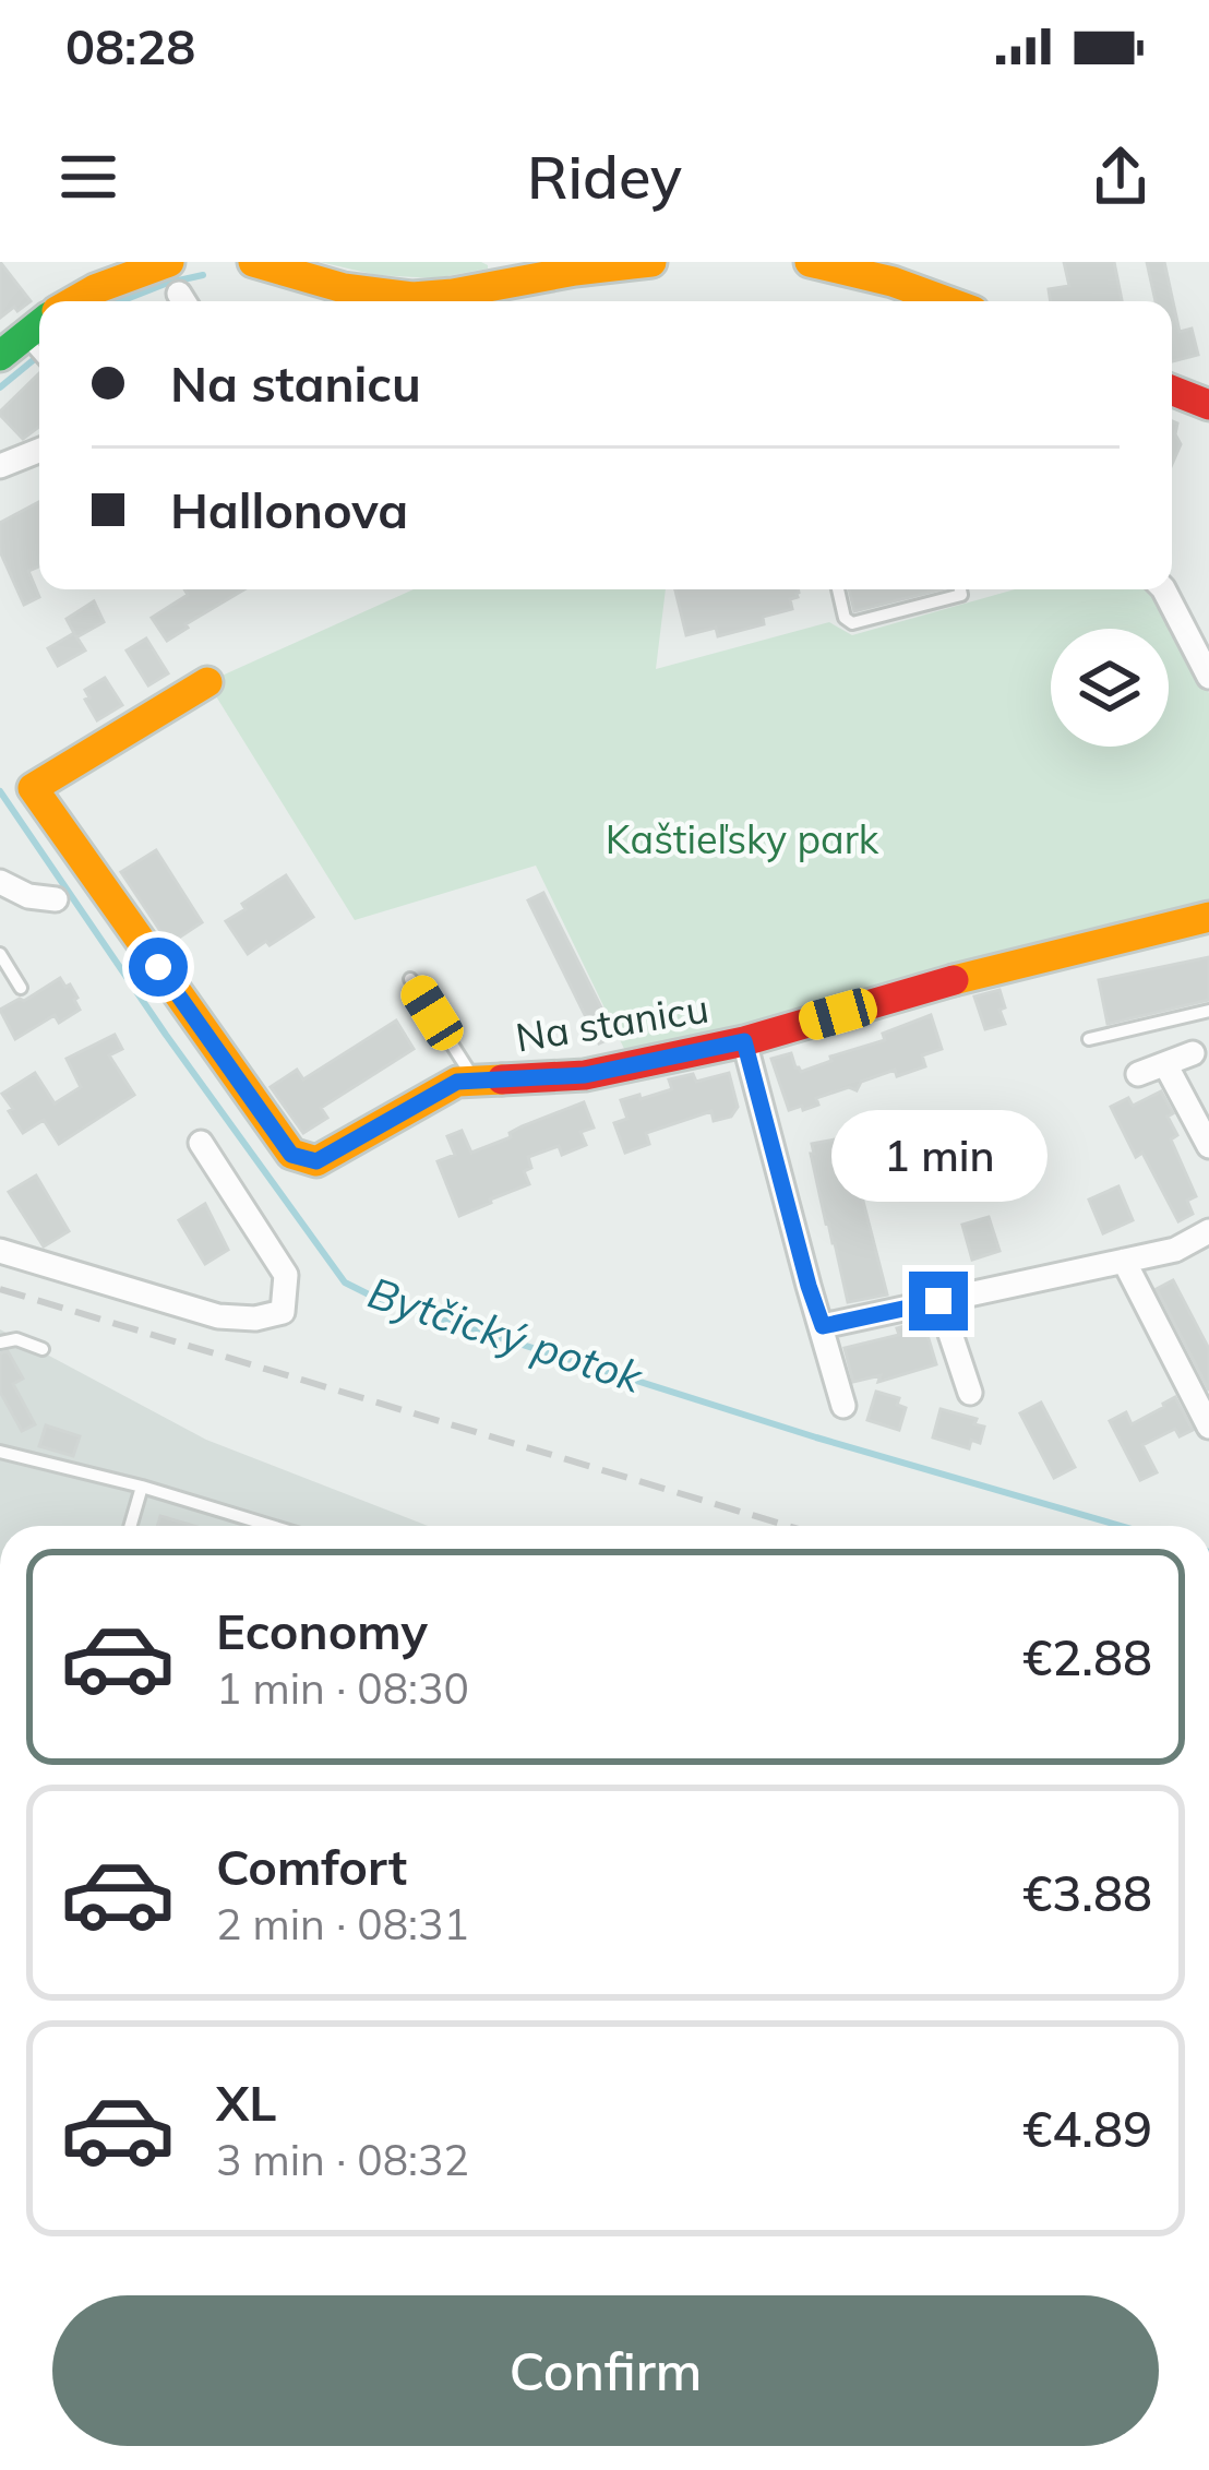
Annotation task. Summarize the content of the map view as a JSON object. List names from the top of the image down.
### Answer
{
  "streets": {
    "street": ["Na stanicu"]
  },
  "water": ["Bytčický potok"],
  "parks": ["Kaštieľsky park"],
  "page": {
    "status": "08:28",
    "header": "Ridey",
    "banner": ["Na stanicu", "Hallonova"],
    "bubble": "1 min",
    "list": [
      {
        "name": "Economy",
        "note": "1 min · 08:30",
        "value": "€2.88"
      },
      {
        "name": "Comfort",
        "note": "2 min · 08:31",
        "value": "€3.88"
      },
      {
        "name": "XL",
        "note": "3 min · 08:32",
        "value": "€4.89"
      }
    ],
    "buttons": "Confirm"
  }
}
